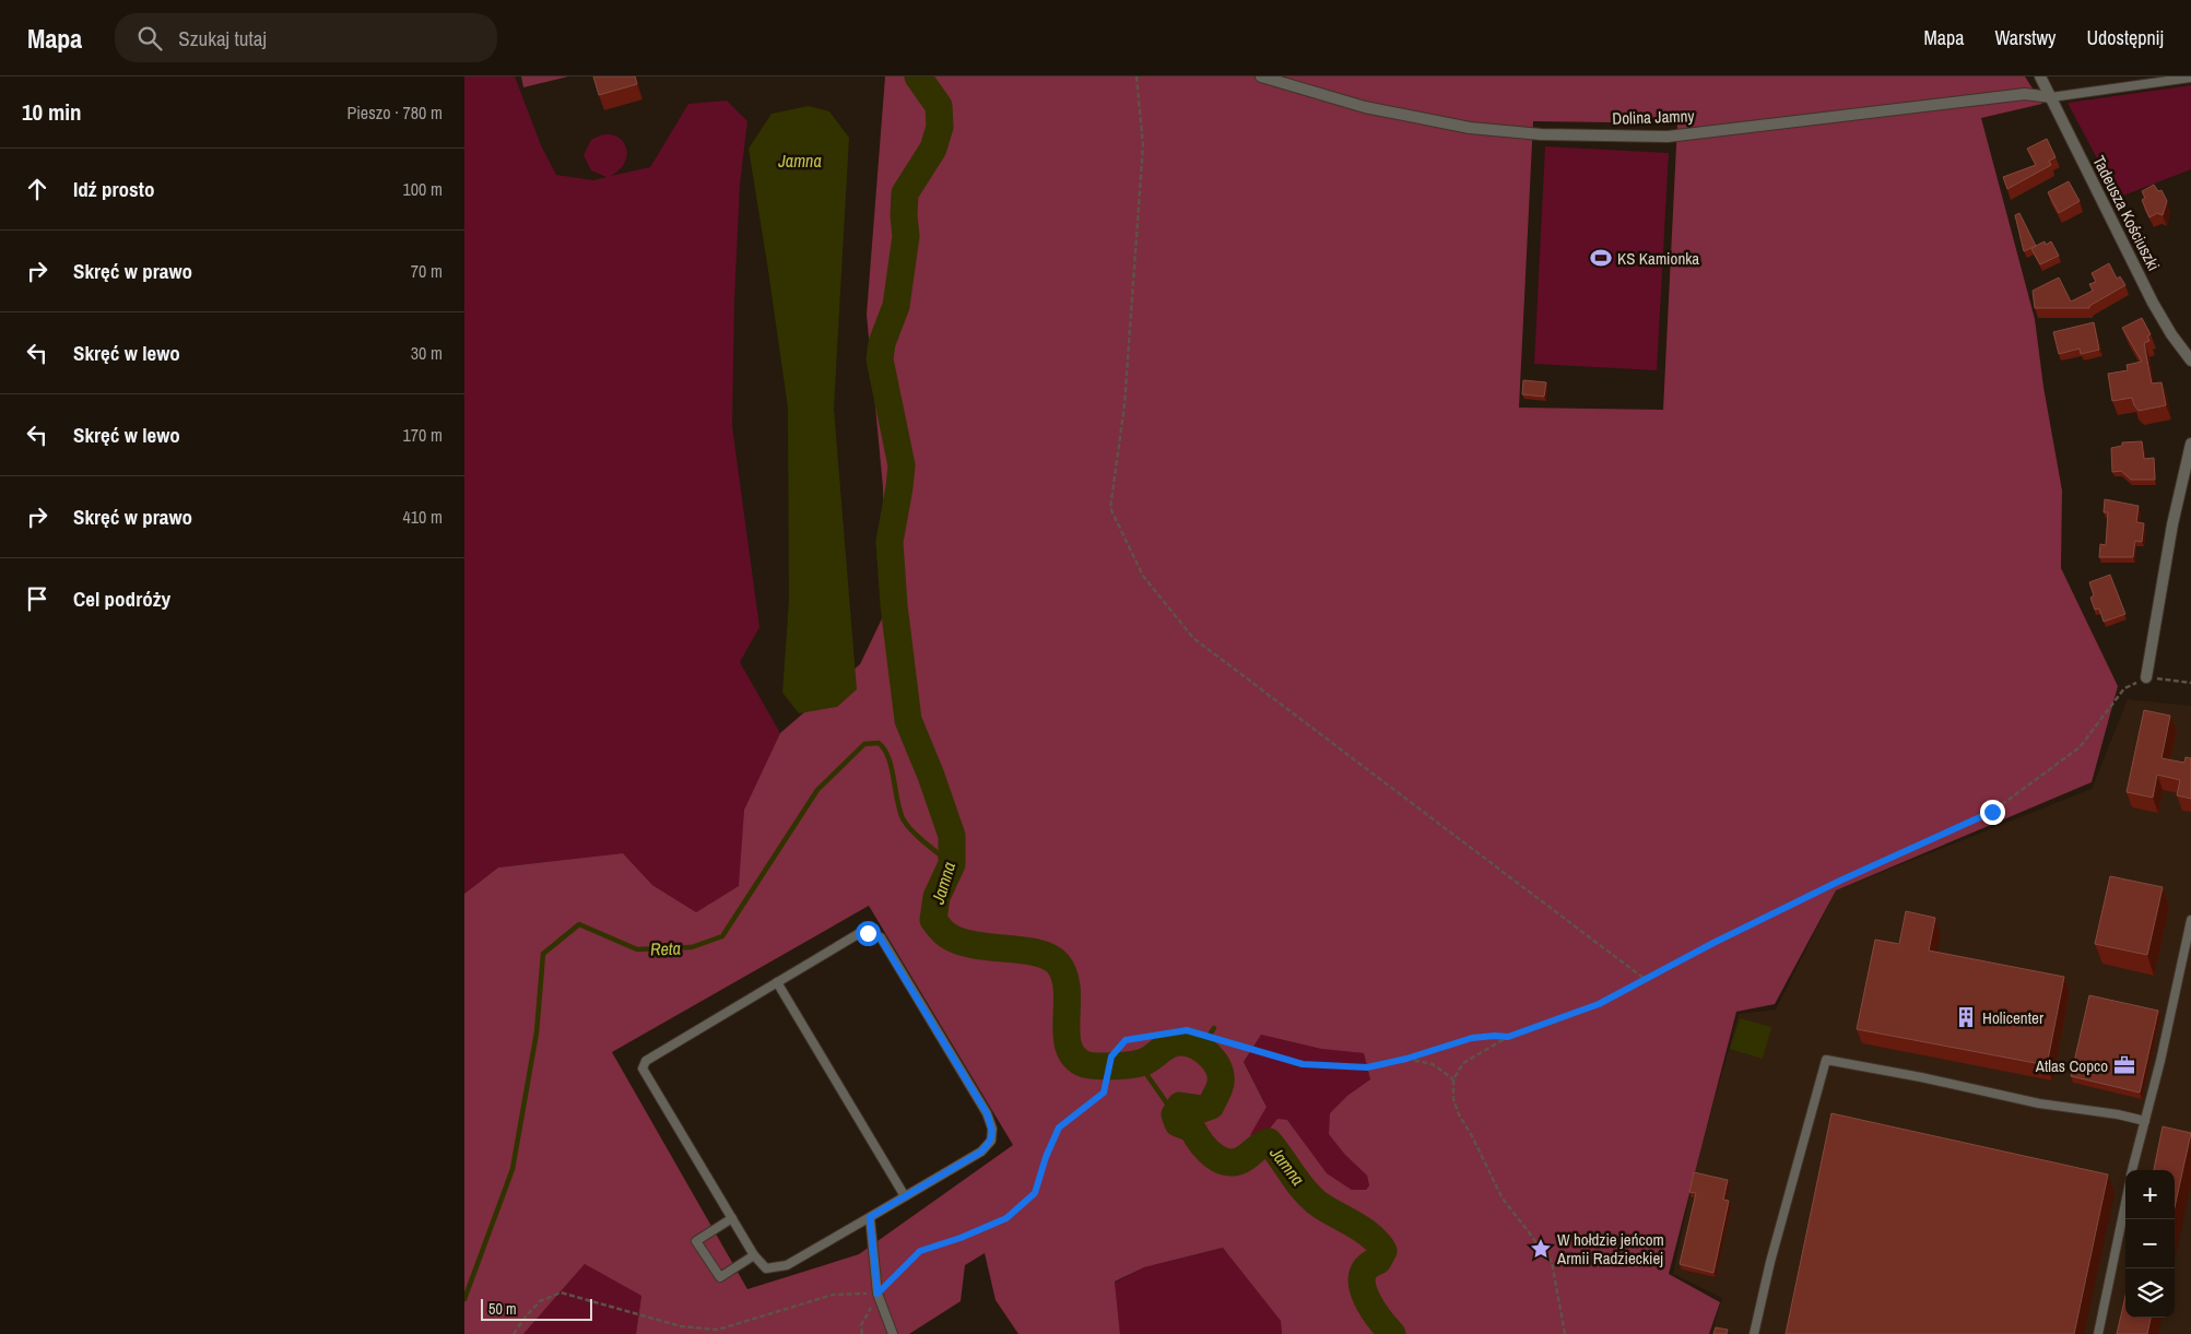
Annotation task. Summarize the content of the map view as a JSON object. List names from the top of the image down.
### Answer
{
  "streets": {
    "street": ["Dolina Jamny", "Tadeusza Kościuszki"]
  },
  "crossings": [
    ["Dolina Jamny", "Tadeusza Kościuszki"]
  ],
  "water": ["Jamna", "Reta"],
  "places": {
    "sports": ["KS Kamionka"],
    "building": ["Holicenter"],
    "office": ["Atlas Copco"],
    "place": ["W hołdzie jeńcom Armii Radzieckiej"]
  },
  "scale_bar": "50 m",
  "page": {
    "header": "Mapa",
    "search": "Szukaj tutaj",
    "nav": ["Mapa", "Warstwy", "Udostępnij"],
    "heading": ["10 min", "Pieszo · 780 m"],
    "list": [
      ["Idź prosto", "100 m"],
      ["Skręć w prawo", "70 m"],
      ["Skręć w lewo", "30 m"],
      ["Skręć w lewo", "170 m"],
      ["Skręć w prawo", "410 m"],
      "Cel podróży"
    ],
    "map_buttons": ["+", "−"],
    "scale": "50 m"
  }
}
